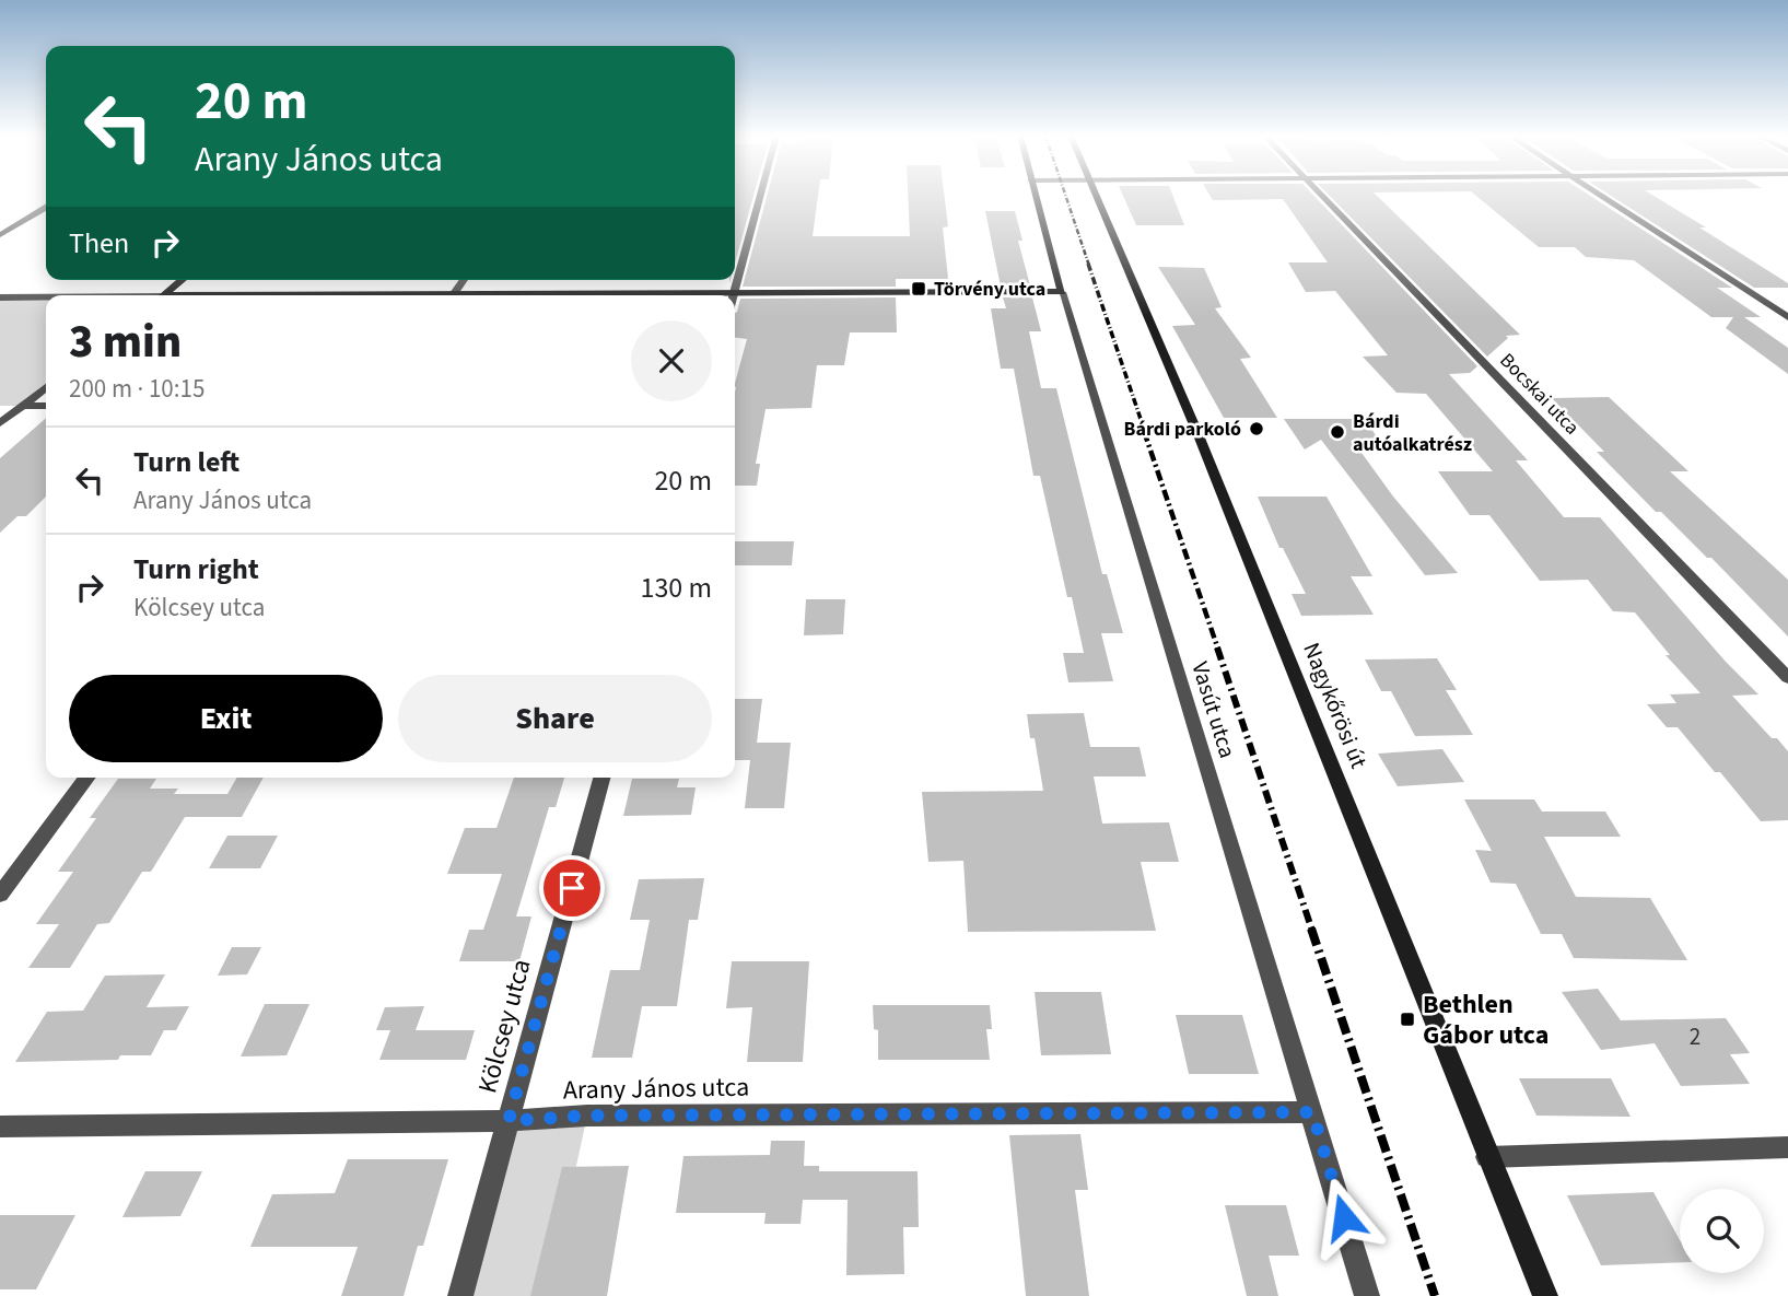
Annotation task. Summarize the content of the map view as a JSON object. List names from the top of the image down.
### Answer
{
  "streets": {
    "street": [
      "Bocskai utca",
      "Nagykőrösi út",
      "Vasút utca",
      "Kölcsey utca",
      "Arany János utca"
    ]
  },
  "crossings": [
    ["Vasút utca", "Arany János utca"],
    ["Kölcsey utca", "Arany János utca"]
  ],
  "places": {
    "transit": ["Törvény utca", "Bethlen Gábor utca"],
    "other": ["Bárdi parkoló", "Bárdi autóalkatrész"]
  },
  "house_numbers": ["2"],
  "page": {
    "turn": ["20 m", "Arany János utca"],
    "then": "Then",
    "heading": ["3 min", "200 m · 10:15"],
    "list": [
      {
        "name": "Turn left",
        "note": "Arany János utca",
        "value": "20 m"
      },
      {
        "name": "Turn right",
        "note": "Kölcsey utca",
        "value": "130 m"
      }
    ],
    "buttons": ["Exit", "Share"]
  }
}
